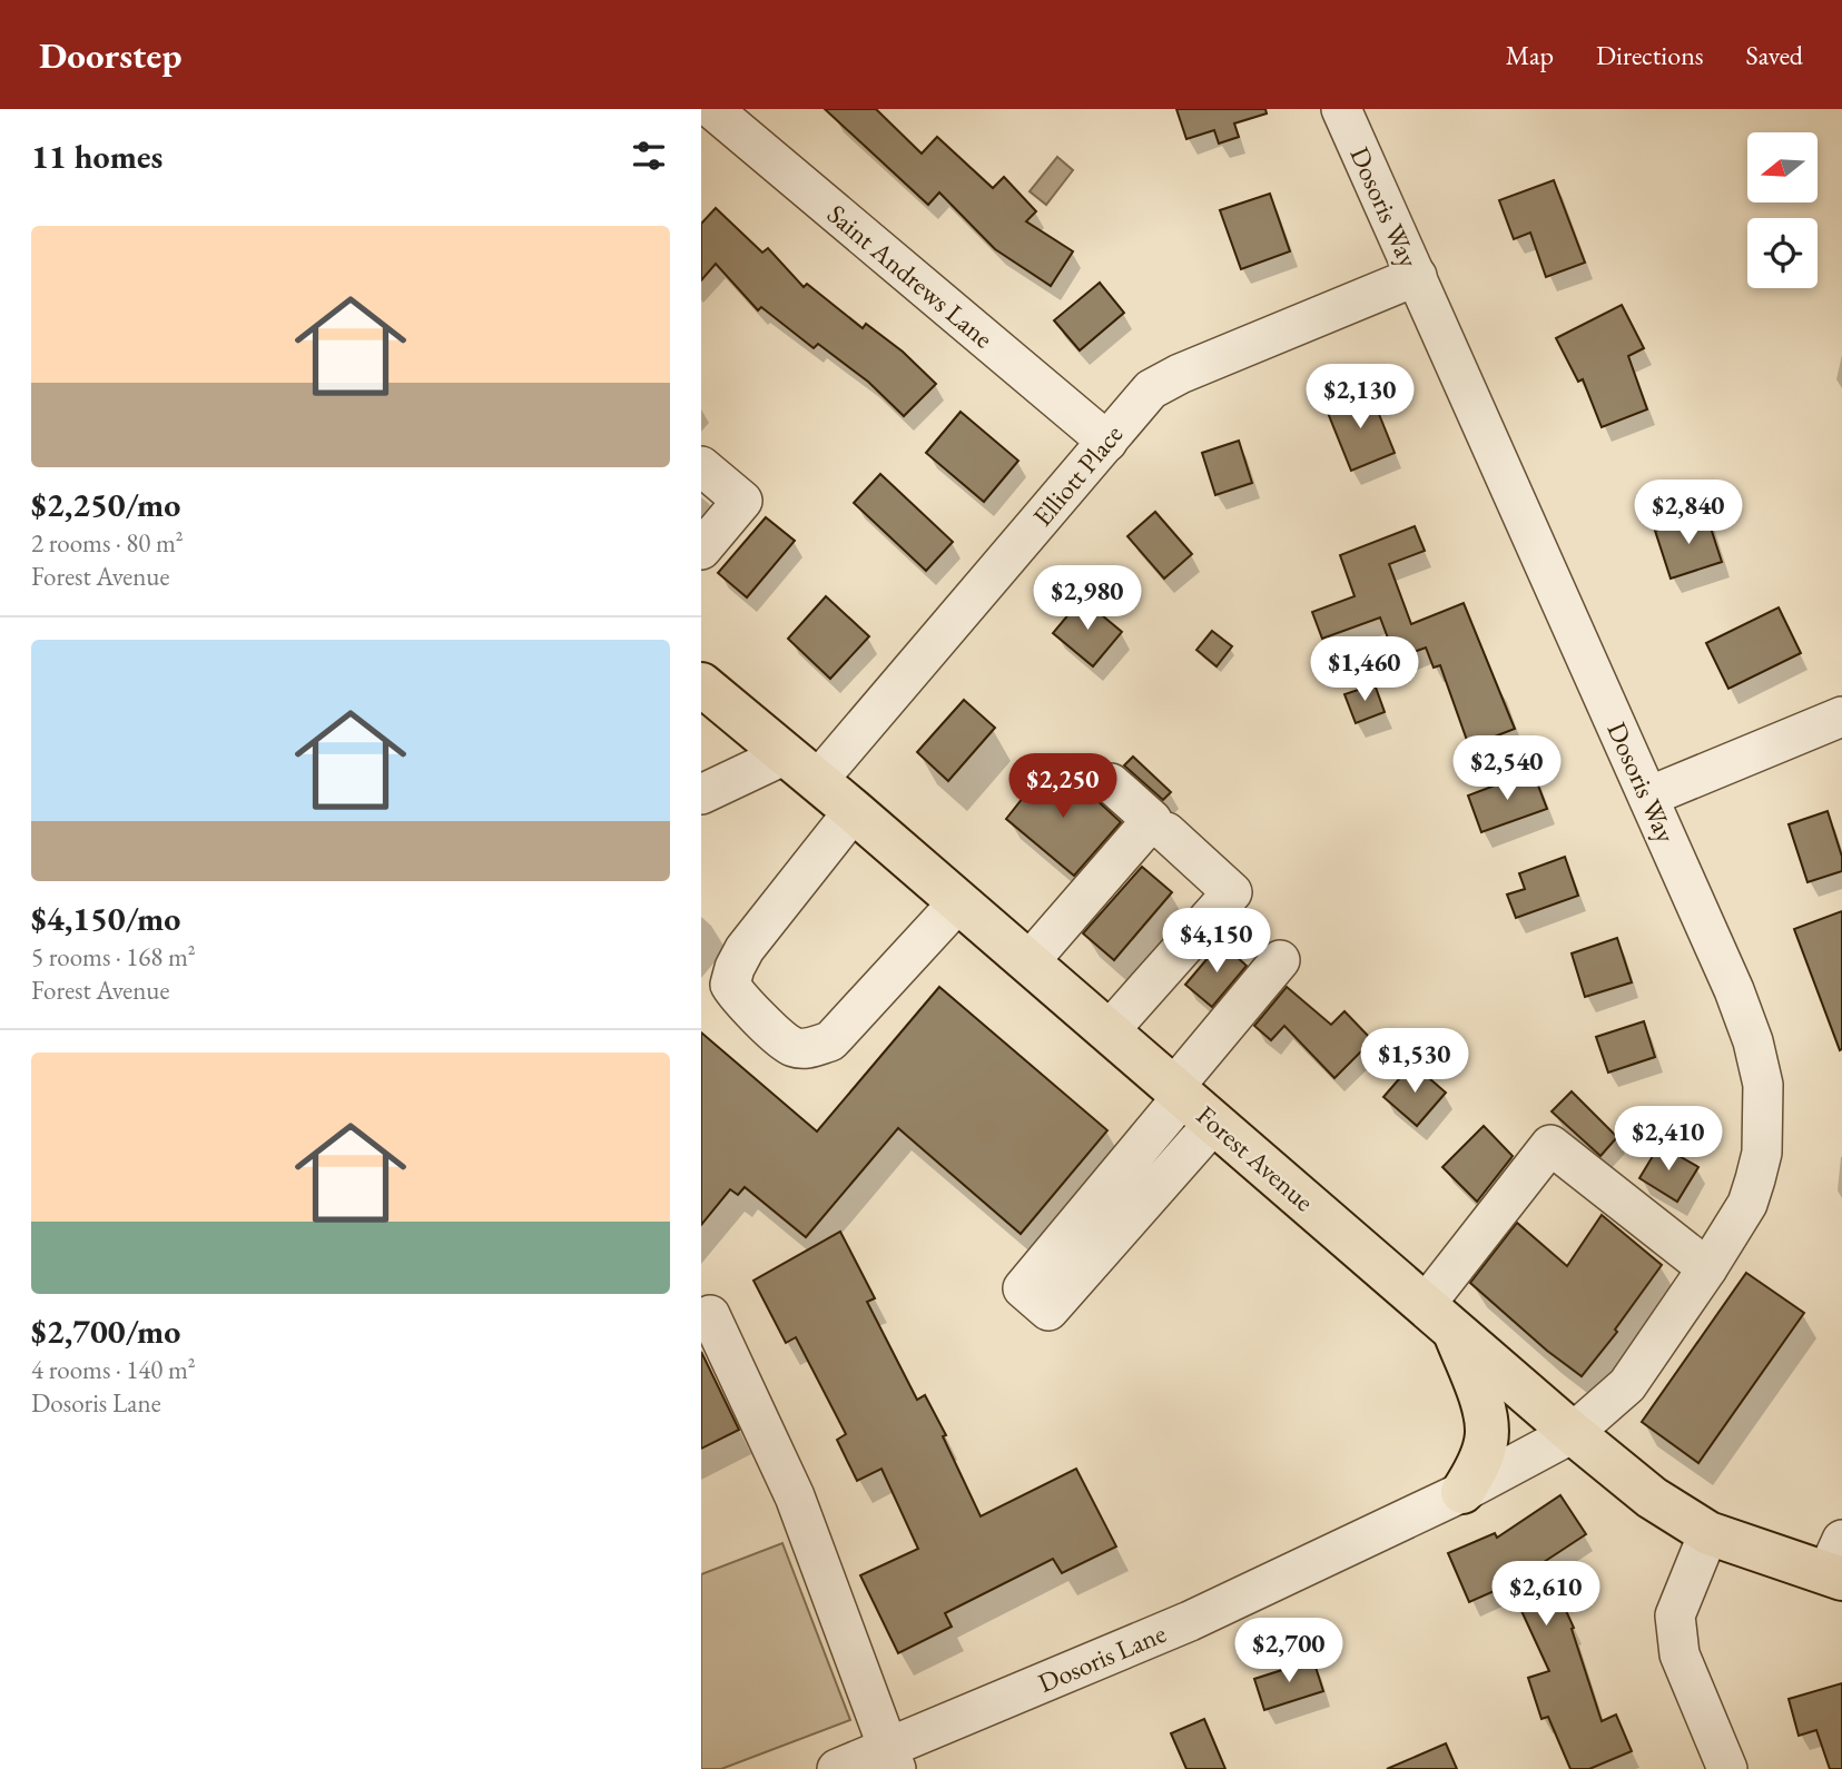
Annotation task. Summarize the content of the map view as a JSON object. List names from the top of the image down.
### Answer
{
  "streets": {
    "main road": ["Forest Avenue"],
    "street": [
      "Dosoris Way",
      "Saint Andrews Lane",
      "Elliott Place",
      "Dosoris Lane"
    ]
  },
  "crossings": [
    ["Dosoris Way", "Elliott Place"],
    ["Dosoris Way", "Forest Avenue"],
    ["Dosoris Way", "Dosoris Lane"],
    ["Saint Andrews Lane", "Elliott Place"],
    ["Elliott Place", "Forest Avenue"],
    ["Forest Avenue", "Dosoris Lane"]
  ],
  "north": "left",
  "page": {
    "header": "Doorstep",
    "nav": ["Map", "Directions", "Saved"],
    "heading": "11 homes",
    "list": [
      {
        "name": "$2,250/mo",
        "note": "2 rooms · 80 m² · Forest Avenue"
      },
      {
        "name": "$4,150/mo",
        "note": "5 rooms · 168 m² · Forest Avenue"
      },
      {
        "name": "$2,700/mo",
        "note": "4 rooms · 140 m² · Dosoris Lane"
      }
    ],
    "price": [
      "$2,130",
      "$2,840",
      "$2,980",
      "$1,460",
      "$2,540",
      "$2,250",
      "$4,150",
      "$1,530",
      "$2,410",
      "$2,610",
      "$2,700"
    ]
  }
}
